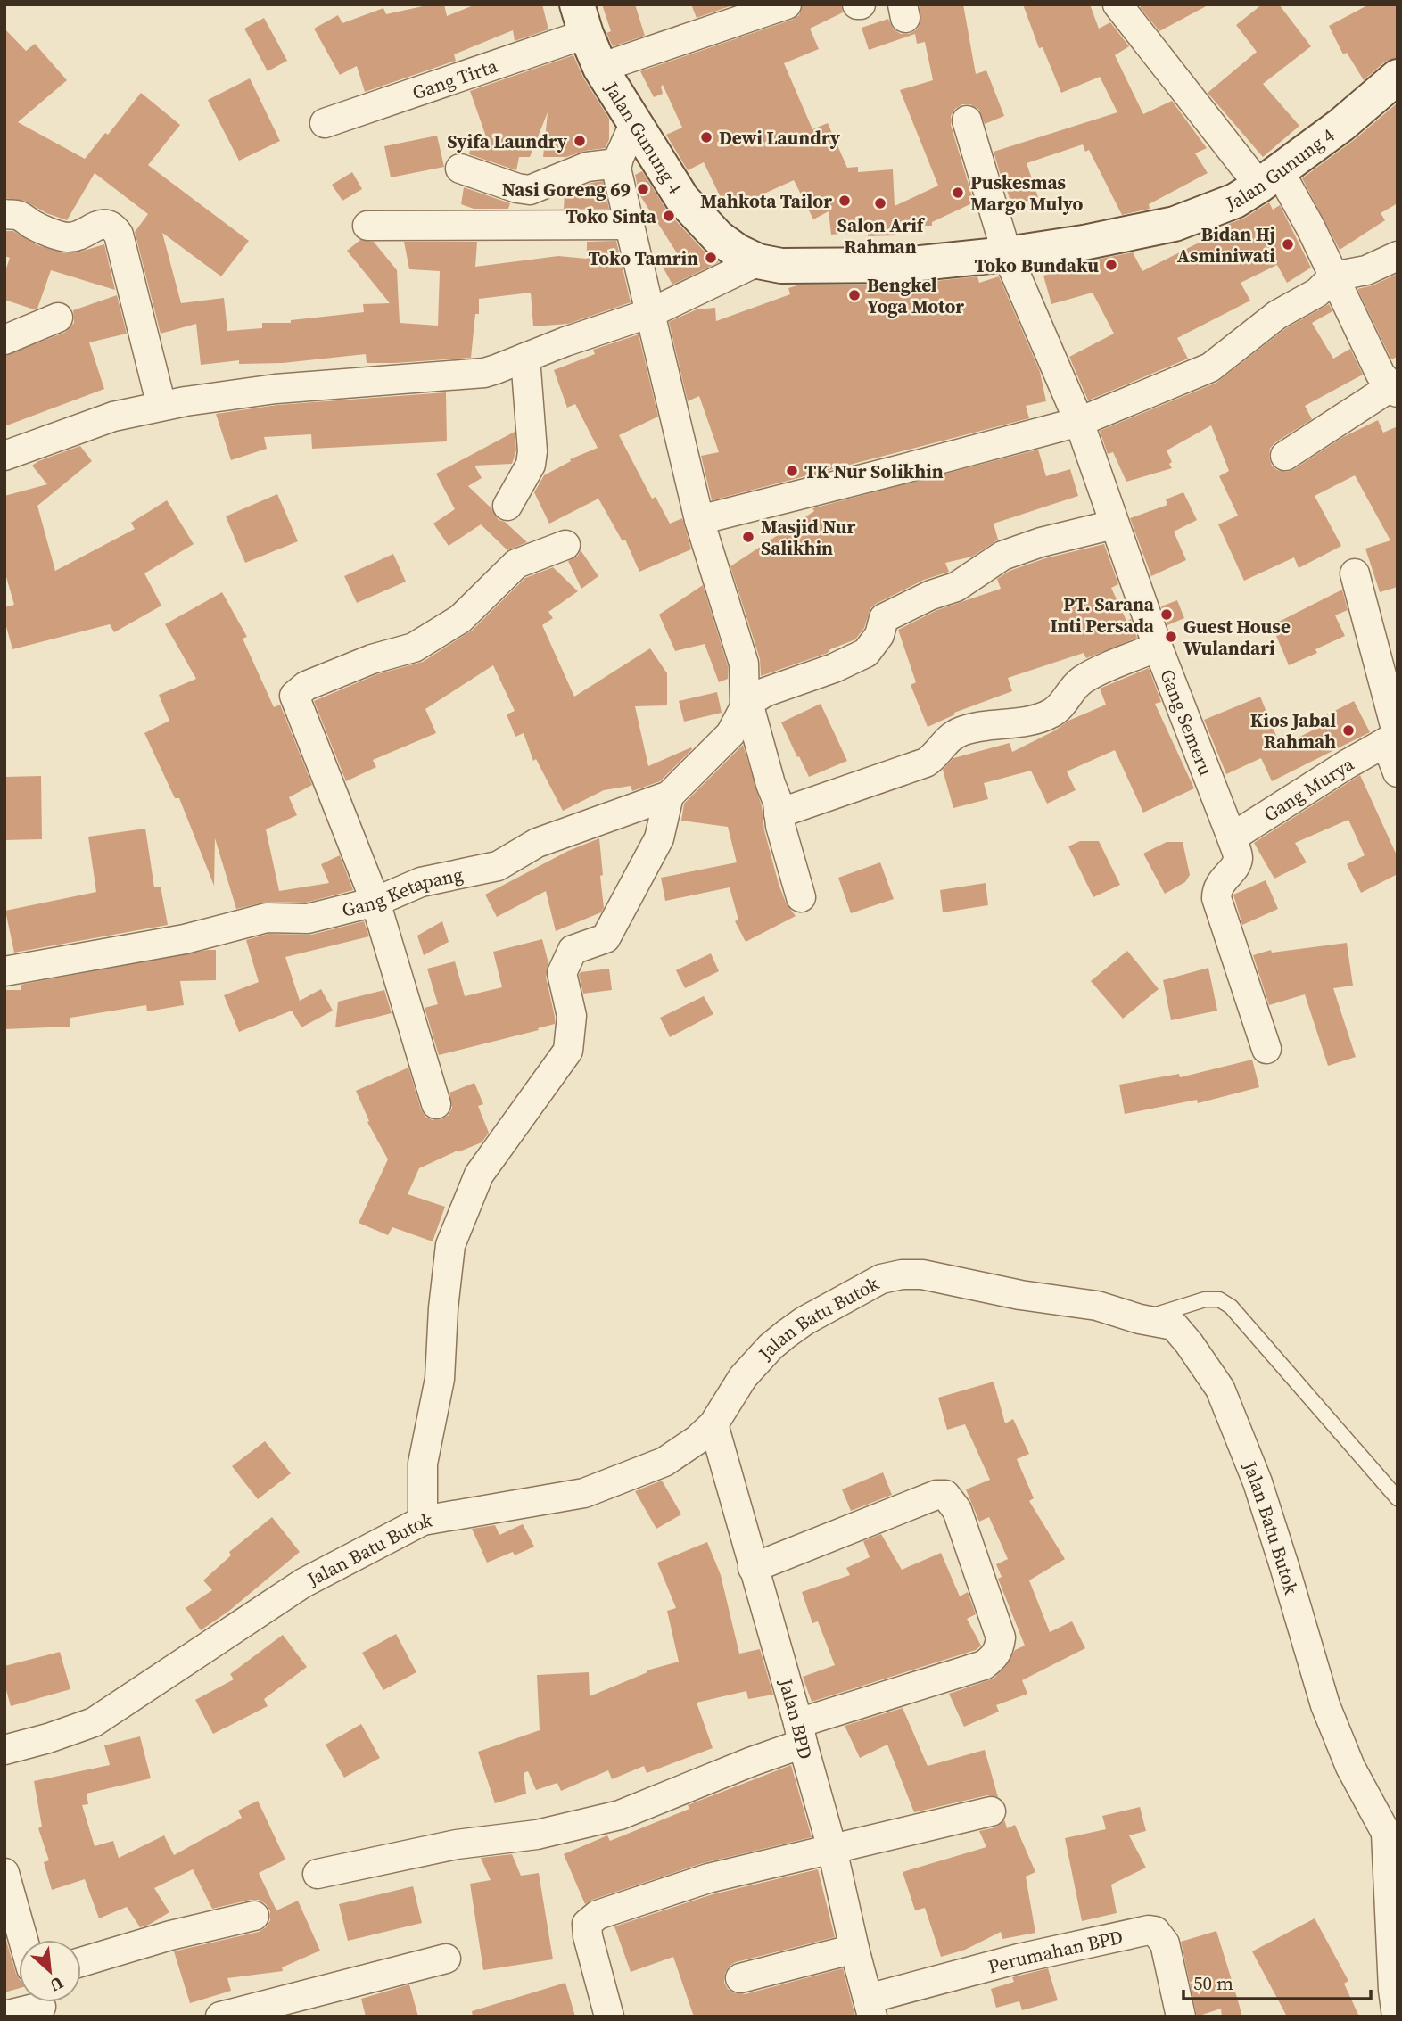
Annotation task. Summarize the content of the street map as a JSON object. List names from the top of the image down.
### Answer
{
  "streets": {
    "street": [
      "Gang Tirta",
      "Jalan Gunung 4",
      "Gang Semeru",
      "Gang Murya",
      "Gang Ketapang",
      "Jalan Batu Butok",
      "Jalan BPD",
      "Perumahan BPD"
    ]
  },
  "crossings": [
    ["Gang Tirta", "Jalan Gunung 4"],
    ["Jalan Gunung 4", "Gang Semeru"],
    ["Gang Semeru", "Gang Murya"],
    ["Jalan Batu Butok", "Jalan BPD"],
    ["Jalan BPD", "Perumahan BPD"]
  ],
  "places": [
    "Dewi Laundry",
    "Syifa Laundry",
    "Nasi Goreng 69",
    "Puskesmas Margo Mulyo",
    "Mahkota Tailor",
    "Salon Arif Rahman",
    "Toko Sinta",
    "Bidan Hj Asminiwati",
    "Toko Tamrin",
    "Toko Bundaku",
    "Bengkel Yoga Motor",
    "TK Nur Solikhin",
    "Masjid Nur Salikhin",
    "PT. Sarana Inti Persada",
    "Guest House Wulandari",
    "Kios Jabal Rahmah"
  ],
  "scale_bar": "50 m",
  "north": "bottom right"
}
